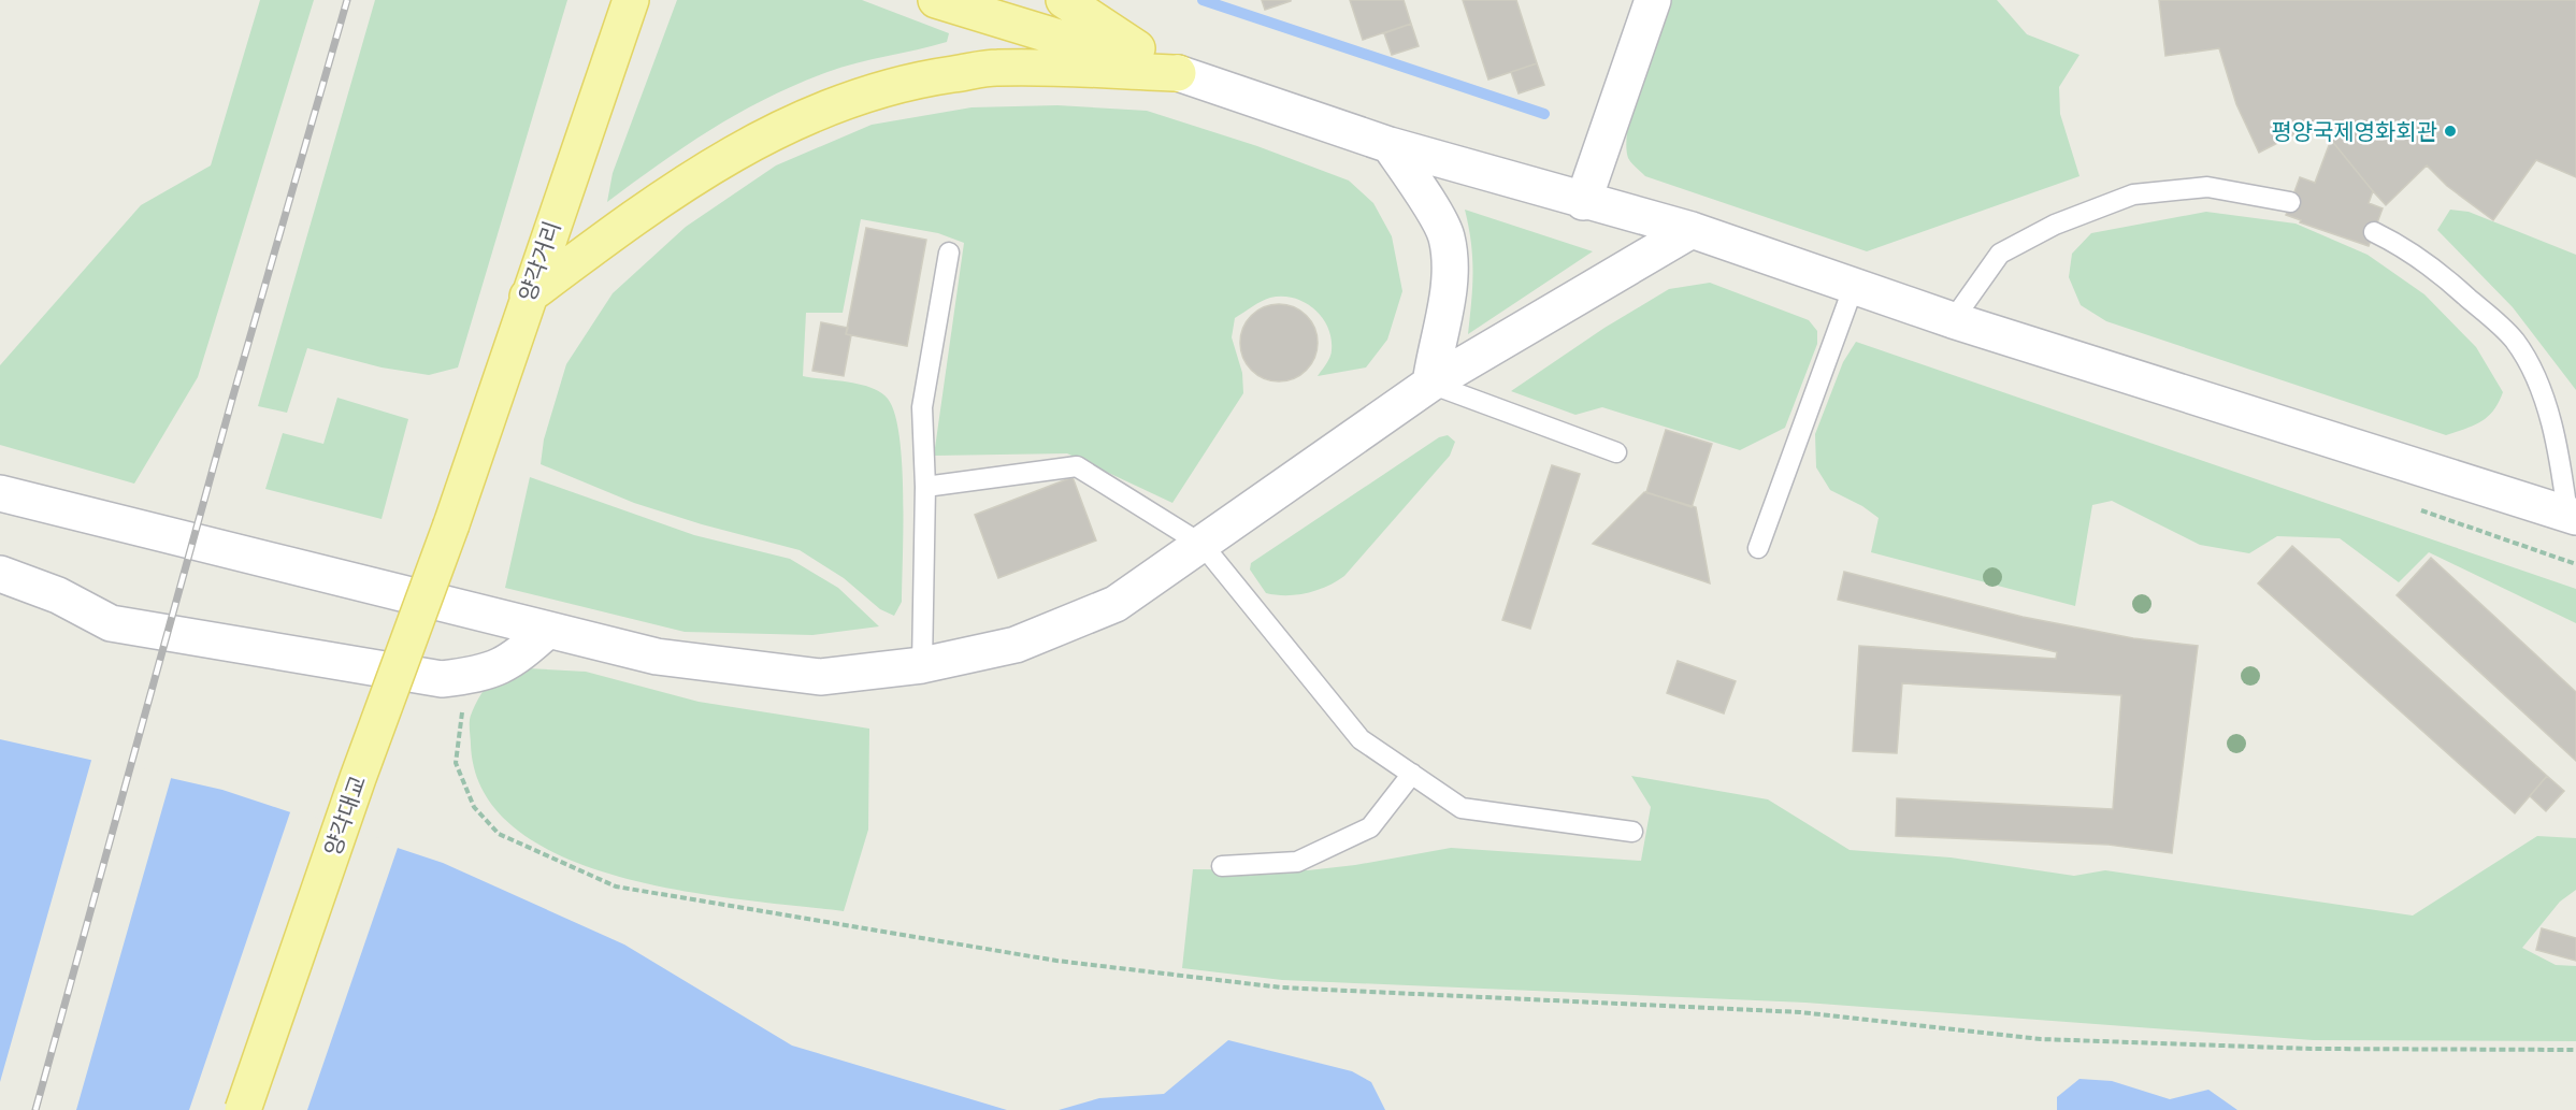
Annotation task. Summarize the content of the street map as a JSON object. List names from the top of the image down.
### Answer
{
  "streets": {
    "main road": ["양각거리", "양각대교"]
  },
  "crossings": [
    ["양각거리", "양각대교"]
  ],
  "places": ["평양국제영화회관"]
}
